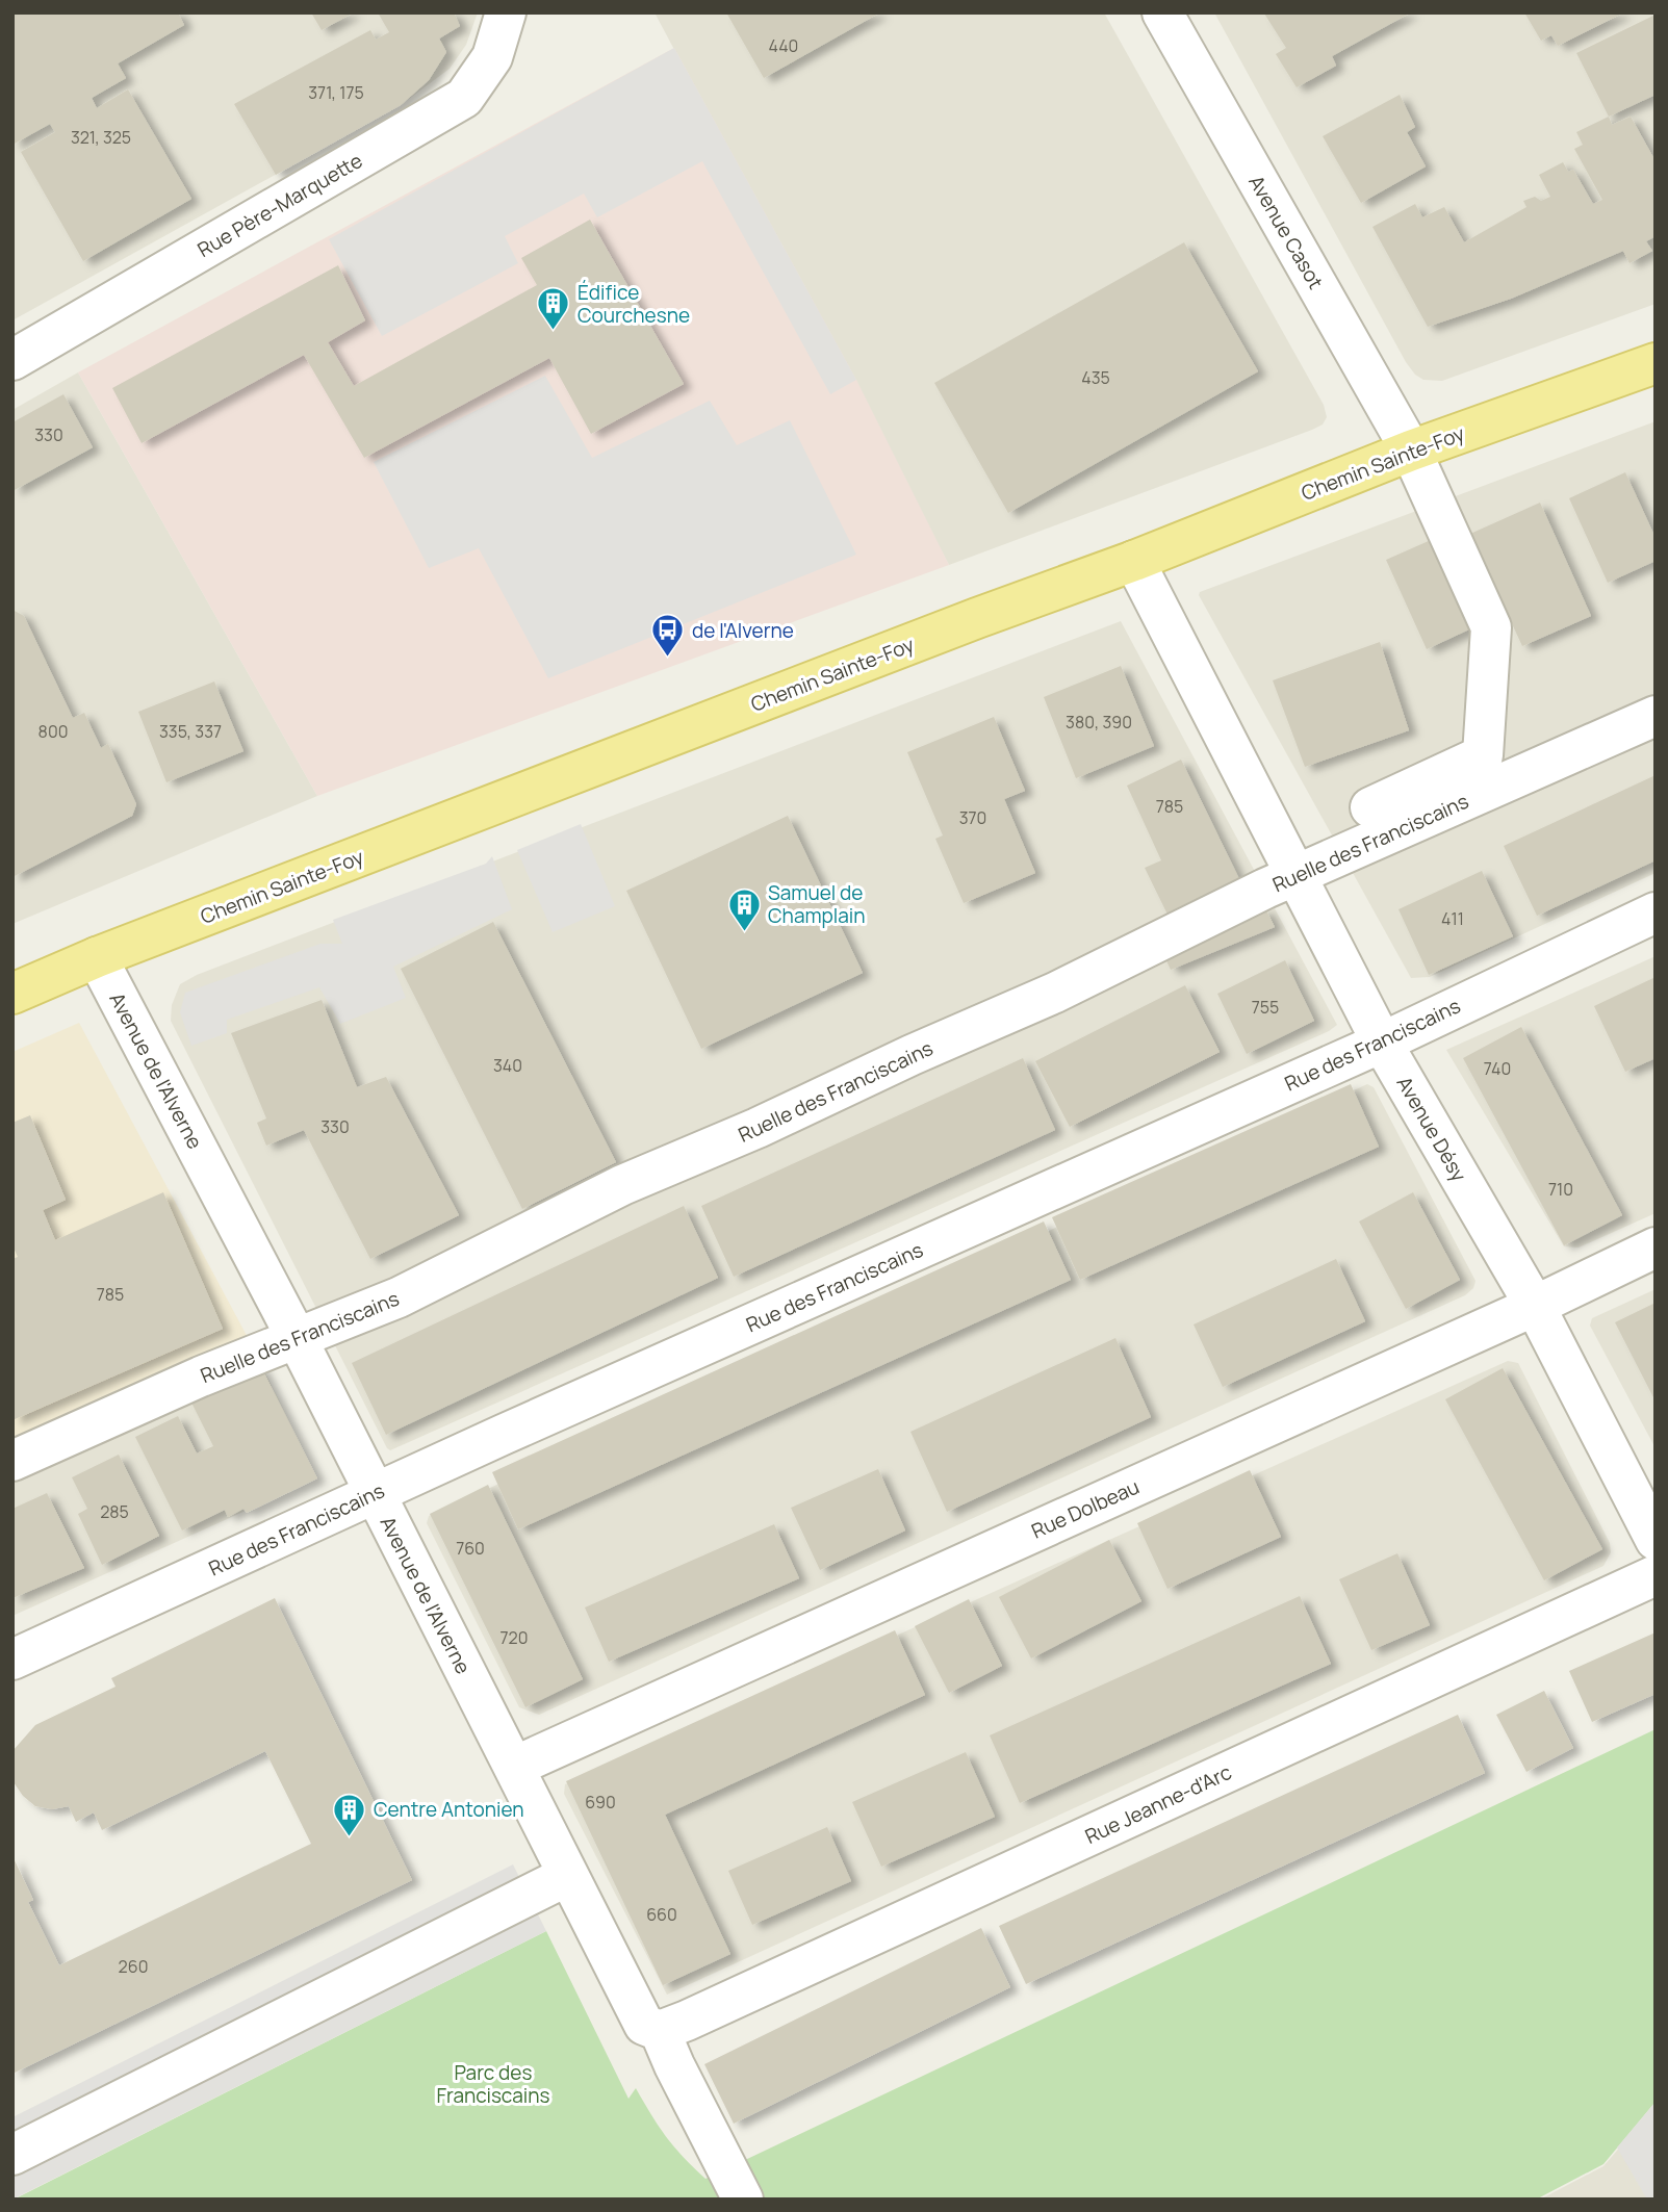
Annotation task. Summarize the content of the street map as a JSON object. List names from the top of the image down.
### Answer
{
  "streets": {
    "main road": ["Chemin Sainte-Foy"],
    "street": [
      "Rue Père-Marquette",
      "Avenue Casot",
      "Ruelle des Franciscains",
      "Rue des Franciscains",
      "Avenue de l'Alverne",
      "Avenue Désy",
      "Rue Dolbeau",
      "Rue Jeanne-d'Arc"
    ]
  },
  "crossings": [
    ["Avenue Casot", "Chemin Sainte-Foy"],
    ["Chemin Sainte-Foy", "Avenue de l'Alverne"],
    ["Chemin Sainte-Foy", "Avenue Désy"],
    ["Ruelle des Franciscains", "Avenue de l'Alverne"],
    ["Ruelle des Franciscains", "Avenue Désy"],
    ["Rue des Franciscains", "Avenue de l'Alverne"],
    ["Rue des Franciscains", "Avenue Désy"],
    ["Avenue de l'Alverne", "Rue Dolbeau"],
    ["Avenue de l'Alverne", "Rue Jeanne-d'Arc"],
    ["Avenue Désy", "Rue Dolbeau"]
  ],
  "parks": ["Parc des Franciscains"],
  "places": {
    "building": ["Édifice Courchesne", "Samuel de Champlain", "Centre Antonien"],
    "bus stop": ["de l'Alverne"]
  },
  "house_numbers": [
    "440",
    "371, 175",
    "321, 325",
    "435",
    "330",
    "380, 390",
    "800",
    "335, 337",
    "785",
    "370",
    "411",
    "755",
    "340",
    "740",
    "330",
    "710",
    "785",
    "285",
    "760",
    "720",
    "690",
    "660",
    "260"
  ]
}
